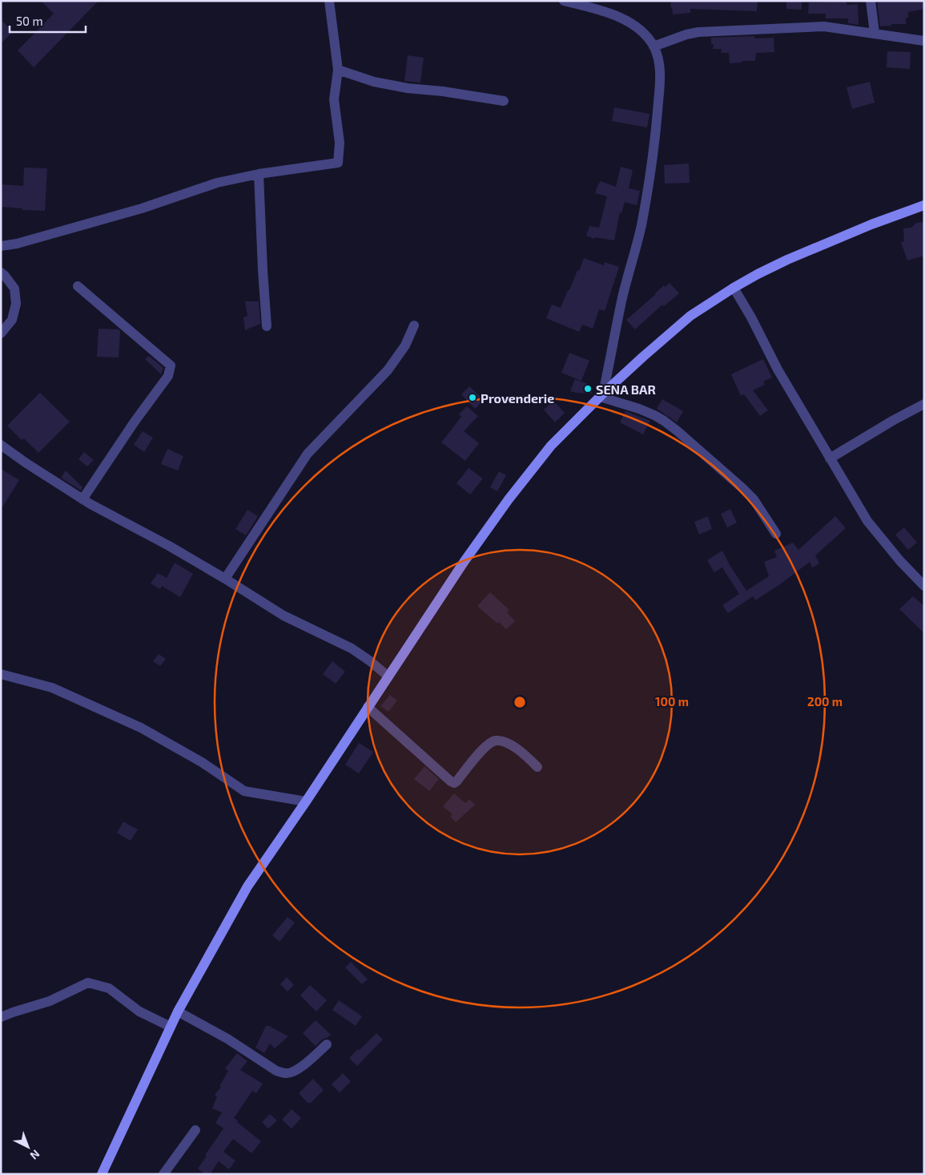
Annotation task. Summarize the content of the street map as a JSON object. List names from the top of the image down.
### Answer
{
  "places": ["SENA BAR", "Provenderie"],
  "scale_bar": "50 m",
  "north": "bottom right",
  "rings": ["100 m", "200 m"]
}
